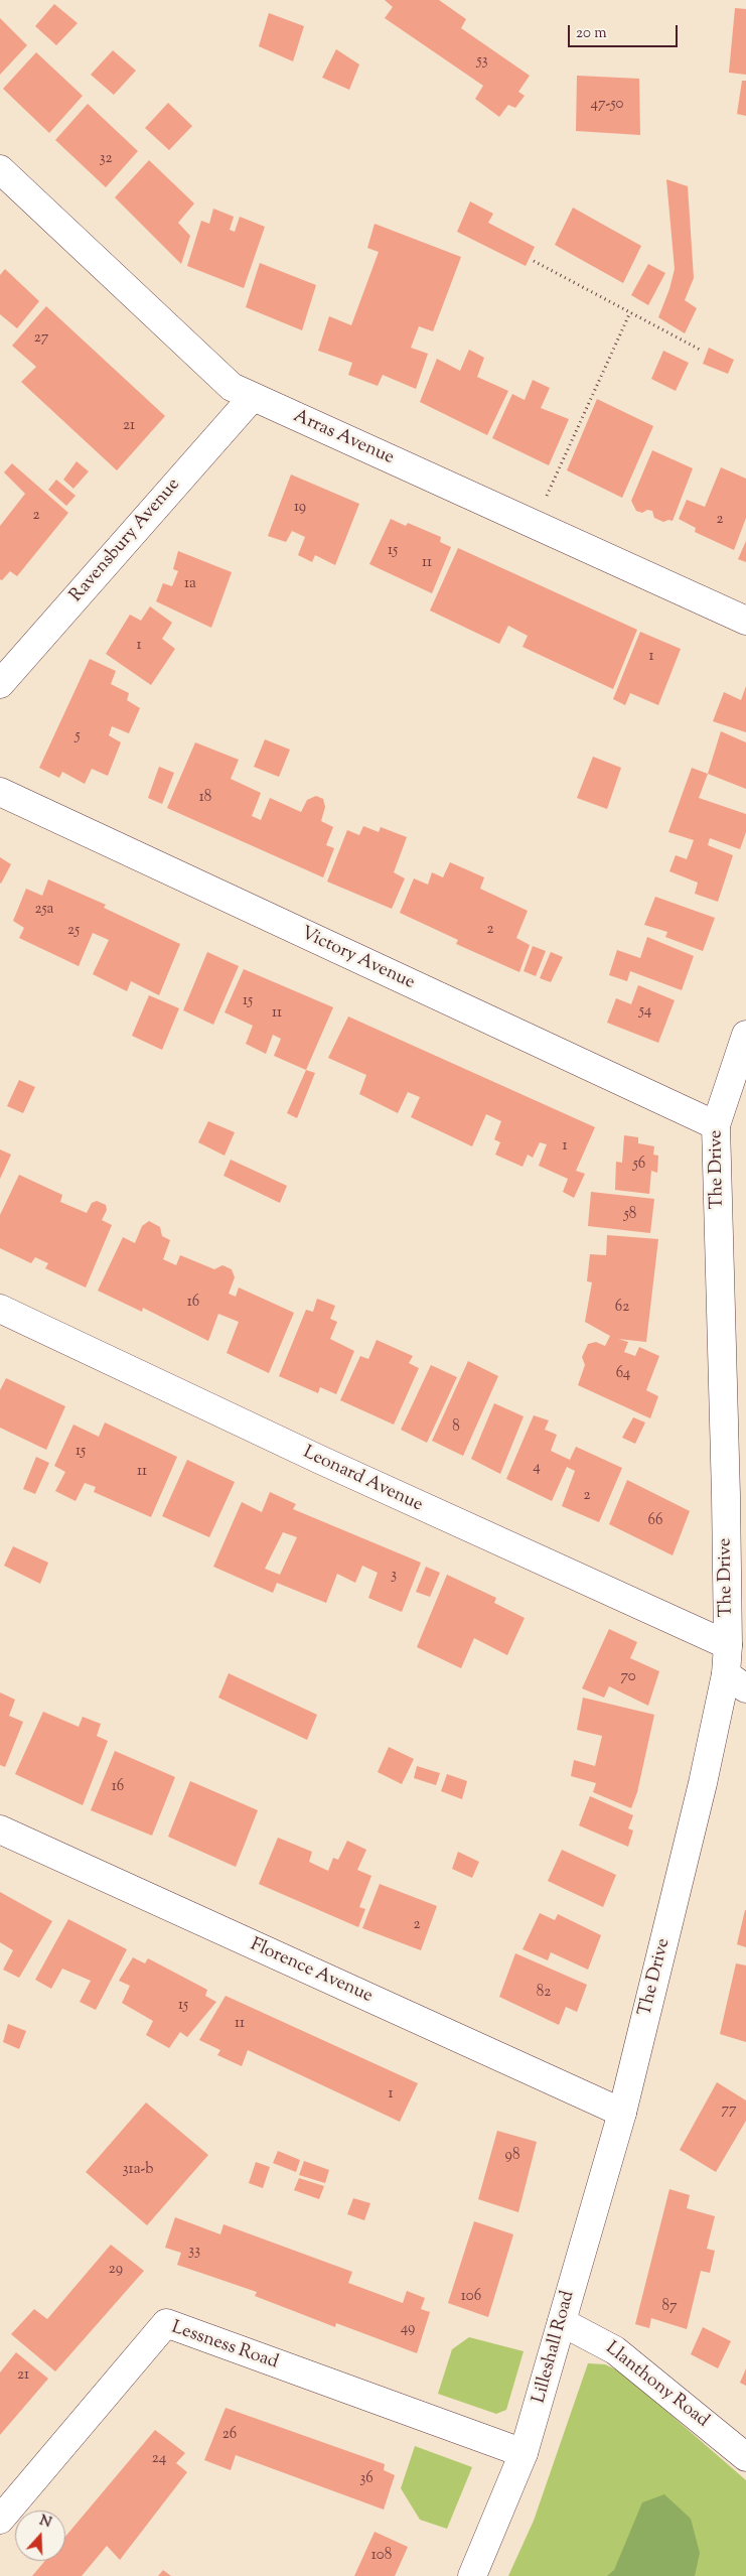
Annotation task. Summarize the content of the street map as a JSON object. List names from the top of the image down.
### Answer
{
  "streets": {
    "street": [
      "Arras Avenue",
      "Ravensbury Avenue",
      "Victory Avenue",
      "The Drive",
      "Leonard Avenue",
      "Florence Avenue",
      "Lessness Road",
      "Lilleshall Road",
      "Llanthony Road"
    ]
  },
  "crossings": [
    ["Arras Avenue", "Ravensbury Avenue"],
    ["Victory Avenue", "The Drive"],
    ["The Drive", "Leonard Avenue"],
    ["The Drive", "Florence Avenue"],
    ["The Drive", "Lilleshall Road"],
    ["Florence Avenue", "Lilleshall Road"],
    ["Lessness Road", "Lilleshall Road"],
    ["Lilleshall Road", "Llanthony Road"]
  ],
  "house_numbers": [
    "53",
    "47-50",
    "32",
    "27",
    "21",
    "19",
    "2",
    "2",
    "15",
    "11",
    "1a",
    "1",
    "1",
    "5",
    "18",
    "25a",
    "2",
    "25",
    "15",
    "54",
    "11",
    "1",
    "56",
    "58",
    "16",
    "62",
    "64",
    "8",
    "15",
    "4",
    "11",
    "2",
    "66",
    "3",
    "70",
    "16",
    "2",
    "82",
    "15",
    "11",
    "1",
    "77",
    "98",
    "31a-b",
    "33",
    "29",
    "106",
    "87",
    "49",
    "21",
    "26",
    "24",
    "36",
    "108"
  ],
  "scale_bar": "20 m",
  "north": "top"
}
